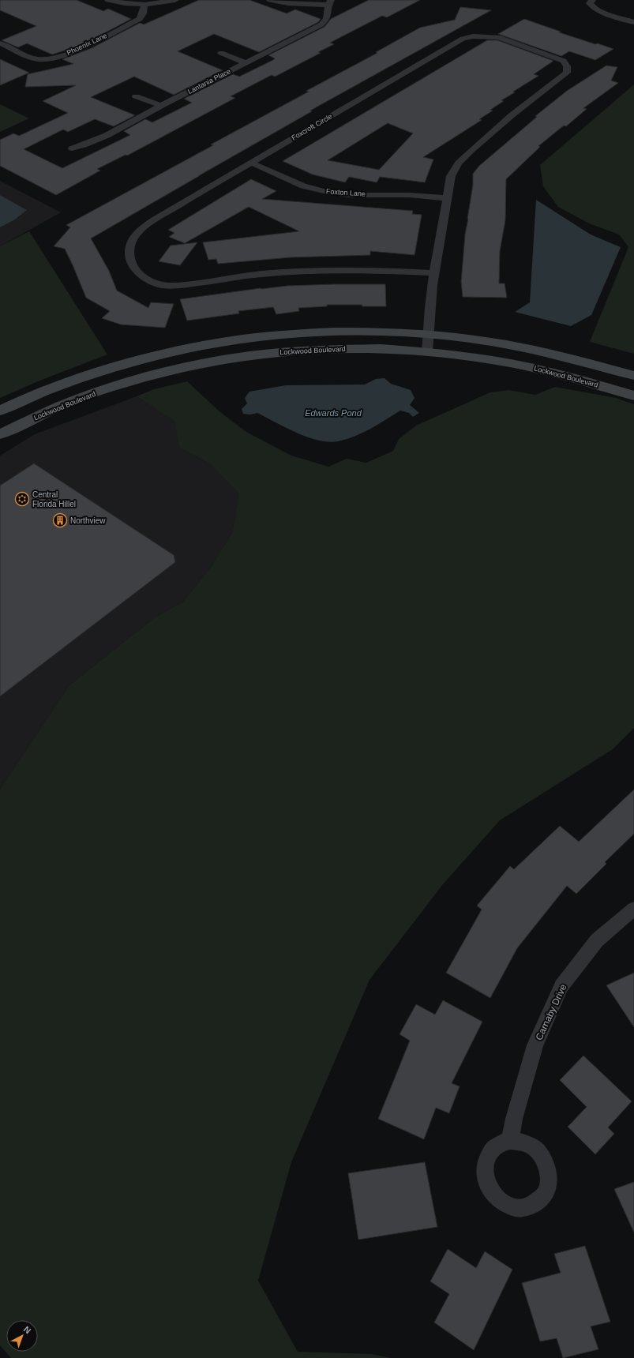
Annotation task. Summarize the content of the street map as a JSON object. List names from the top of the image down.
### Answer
{
  "streets": {
    "main road": ["Lockwood Boulevard"],
    "street": [
      "Phoenix Lane",
      "Lantania Place",
      "Foxcroft Circle",
      "Foxton Lane",
      "Carnaby Drive"
    ]
  },
  "crossings": [
    ["Foxcroft Circle", "Foxton Lane"],
    ["Foxcroft Circle", "Lockwood Boulevard"]
  ],
  "water": ["Edwards Pond"],
  "places": {
    "synagogue": ["Central Florida Hillel"],
    "building": ["Northview"]
  },
  "north": "top right"
}
